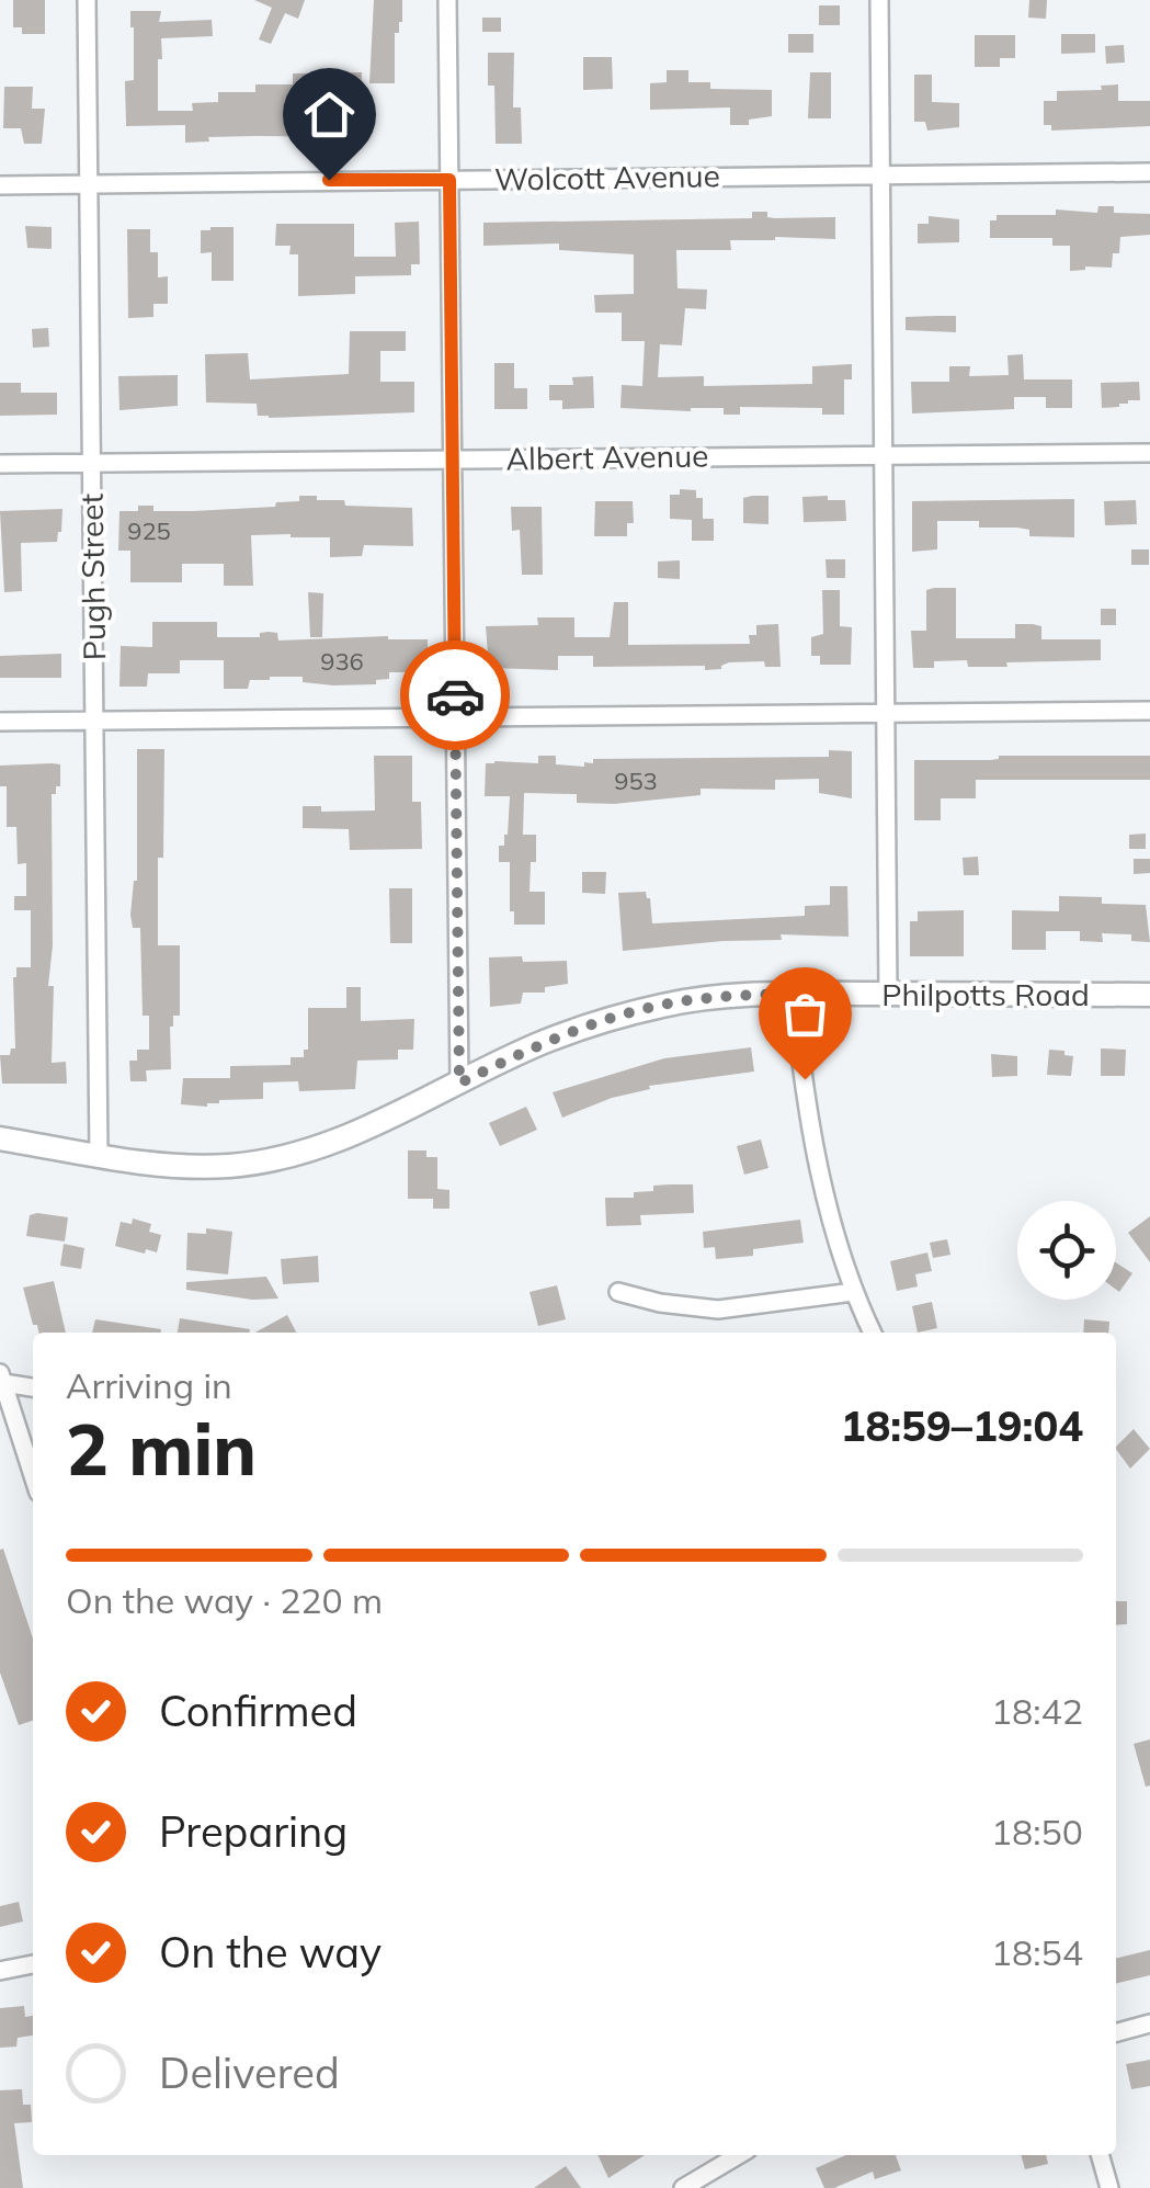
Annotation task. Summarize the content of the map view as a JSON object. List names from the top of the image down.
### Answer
{
  "streets": {
    "street": [
      "Wolcott Avenue",
      "Albert Avenue",
      "Pugh Street",
      "Philpotts Road"
    ]
  },
  "crossings": [
    ["Wolcott Avenue", "Pugh Street"],
    ["Albert Avenue", "Pugh Street"],
    ["Pugh Street", "Philpotts Road"]
  ],
  "house_numbers": ["925", "936", "953"],
  "page": {
    "heading": ["2 min", "Arriving in", "18:59–19:04"],
    "bar": "On the way · 220 m",
    "list": [
      ["Confirmed", "18:42"],
      ["Preparing", "18:50"],
      ["On the way", "18:54"],
      "Delivered"
    ]
  }
}
